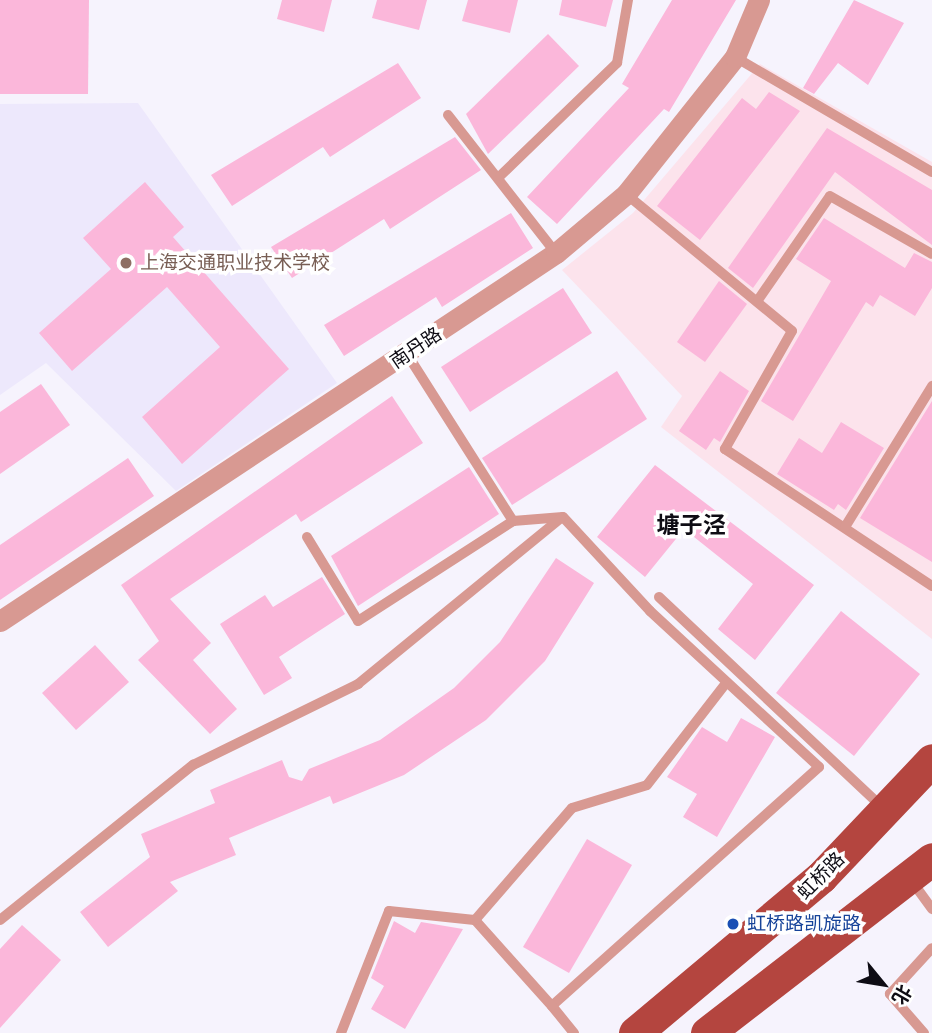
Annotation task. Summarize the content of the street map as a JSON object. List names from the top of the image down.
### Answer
{
  "streets": {
    "main road": ["虹桥路"],
    "street": ["南丹路"]
  },
  "districts": ["塘子泾"],
  "places": ["上海交通职业技术学校", "虹桥路凯旋路"],
  "north": "bottom right"
}
